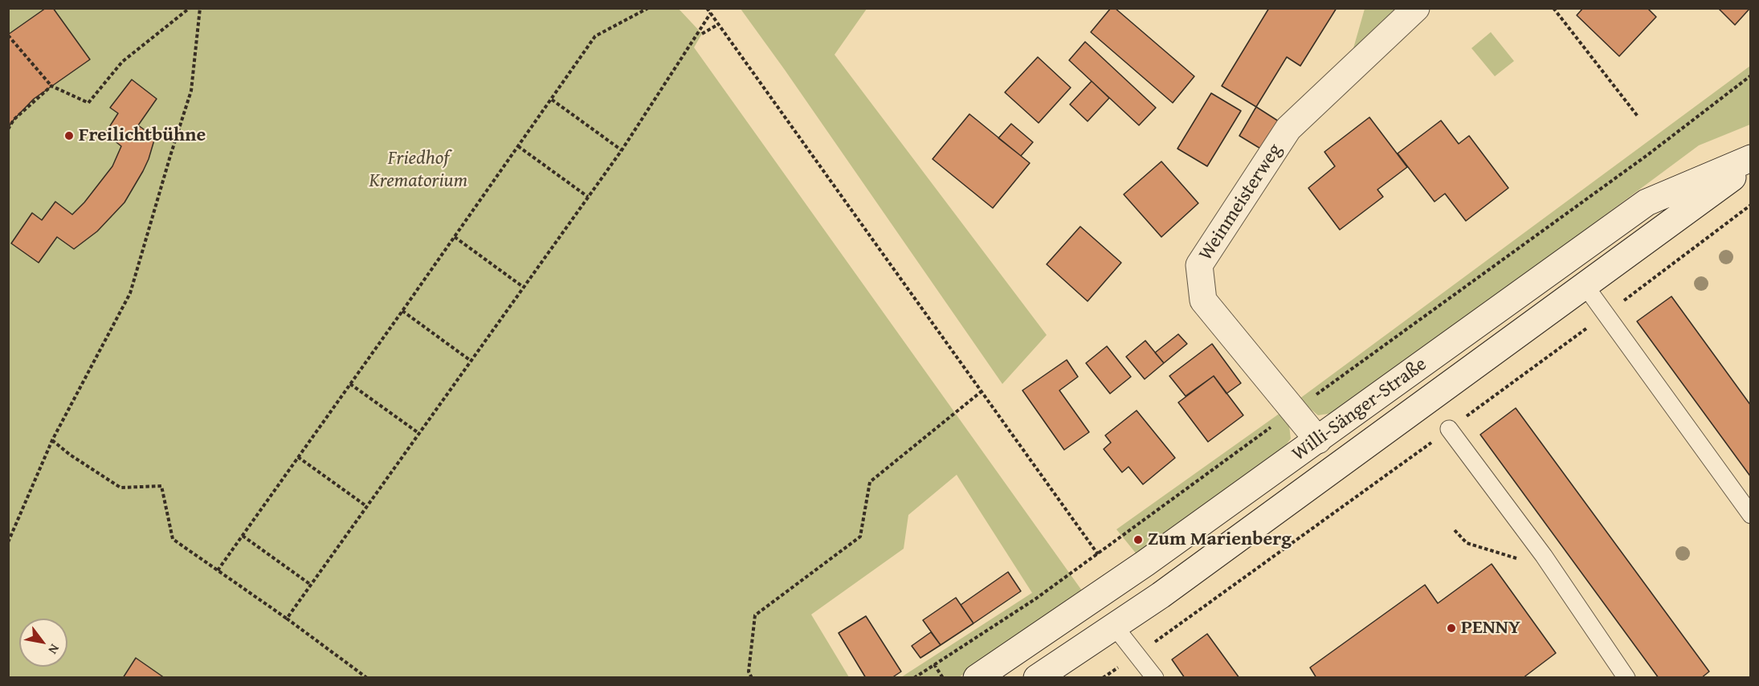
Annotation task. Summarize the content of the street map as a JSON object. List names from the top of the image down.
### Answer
{
  "streets": {
    "main road": ["Weinmeisterweg", "Willi-Sänger-Straße"]
  },
  "crossings": [
    ["Weinmeisterweg", "Willi-Sänger-Straße"]
  ],
  "parks": ["Friedhof Krematorium"],
  "places": ["Freilichtbühne", "Zum Marienberg", "PENNY"],
  "north": "bottom right"
}
